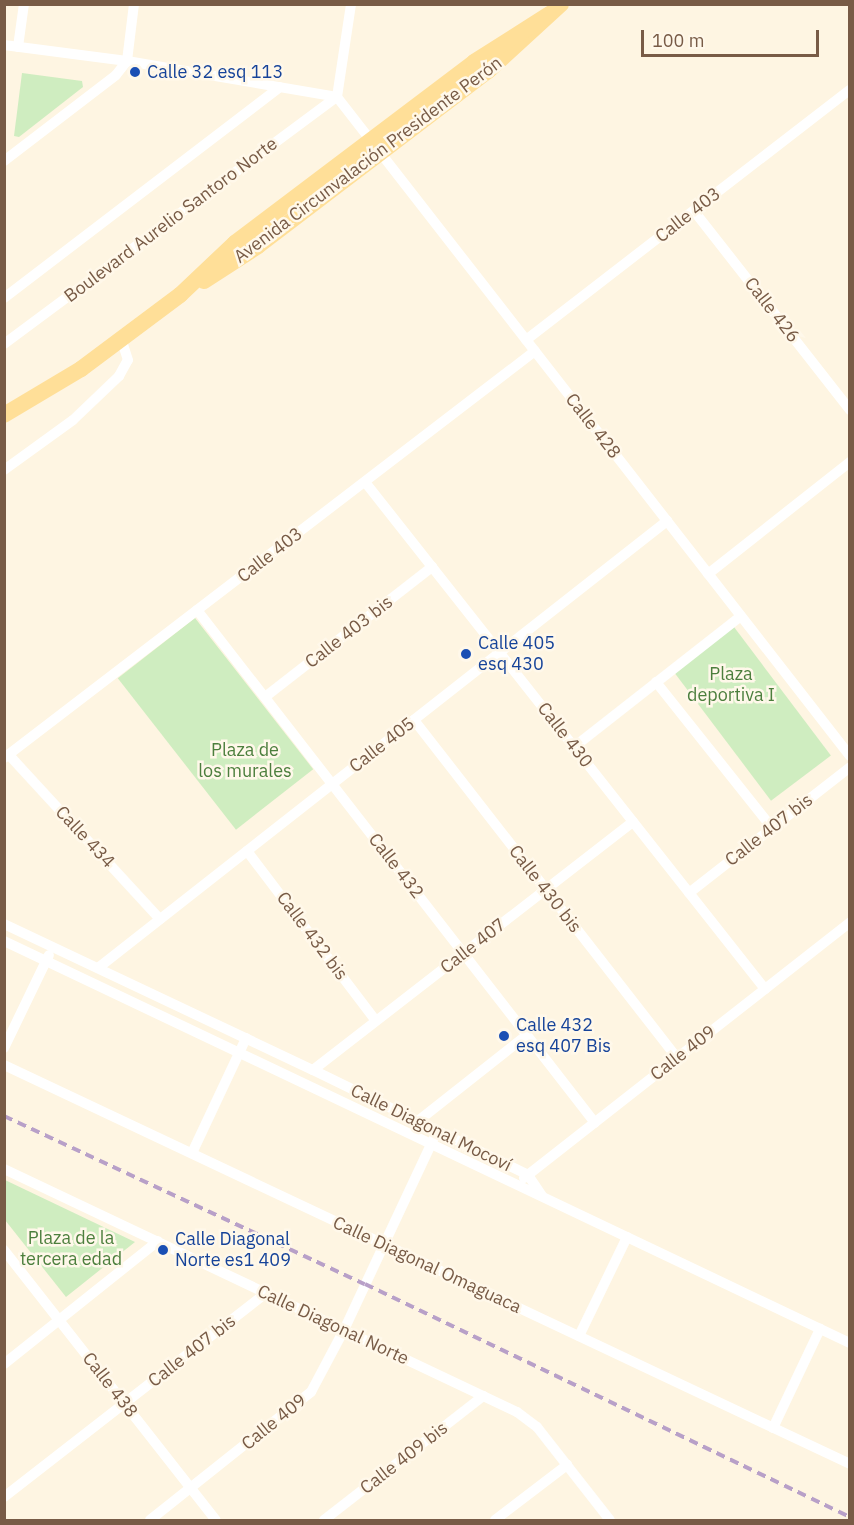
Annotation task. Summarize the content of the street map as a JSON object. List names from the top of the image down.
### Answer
{
  "streets": {
    "main road": ["Avenida Circunvalación Presidente Perón"],
    "street": [
      "Calle 403",
      "Boulevard Aurelio Santoro Norte",
      "Calle 426",
      "Calle 428",
      "Calle 403 bis",
      "Calle 430",
      "Calle 405",
      "Calle 407 bis",
      "Calle 434",
      "Calle 432",
      "Calle 430 bis",
      "Calle 432 bis",
      "Calle 407",
      "Calle 409",
      "Calle Diagonal Mocoví",
      "Calle Diagonal Omaguaca",
      "Calle Diagonal Norte",
      "Calle 438",
      "Calle 409 bis"
    ]
  },
  "crossings": [
    ["Avenida Circunvalación Presidente Perón", "Calle 428"],
    ["Calle 403", "Calle 426"],
    ["Calle 403", "Calle 428"],
    ["Calle 403", "Calle 430"],
    ["Calle 403", "Calle 434"],
    ["Calle 403", "Calle 432"],
    ["Boulevard Aurelio Santoro Norte", "Calle 428"],
    ["Calle 428", "Calle 405"],
    ["Calle 403 bis", "Calle 430"],
    ["Calle 403 bis", "Calle 432"],
    ["Calle 430", "Calle 405"],
    ["Calle 430", "Calle 407 bis"],
    ["Calle 430", "Calle 407"],
    ["Calle 430", "Calle 409"],
    ["Calle 405", "Calle 434"],
    ["Calle 405", "Calle 432"],
    ["Calle 405", "Calle 430 bis"],
    ["Calle 405", "Calle 432 bis"],
    ["Calle 405", "Calle Diagonal Mocoví"],
    ["Calle 407 bis", "Calle Diagonal Norte"],
    ["Calle 407 bis", "Calle 438"],
    ["Calle 432", "Calle 407"],
    ["Calle 432", "Calle 409"],
    ["Calle 430 bis", "Calle 407"],
    ["Calle 430 bis", "Calle 409"],
    ["Calle 432 bis", "Calle 407"],
    ["Calle 407", "Calle Diagonal Mocoví"],
    ["Calle 409", "Calle Diagonal Mocoví"],
    ["Calle 409", "Calle Diagonal Omaguaca"],
    ["Calle 409", "Calle Diagonal Norte"],
    ["Calle 409", "Calle 438"],
    ["Calle Diagonal Norte", "Calle 409 bis"]
  ],
  "parks": ["Plaza deportiva I", "Plaza de los murales", "Plaza de la tercera edad"],
  "places": [
    "Calle 32 esq 113",
    "Calle 405 esq 430",
    "Calle 432 esq 407 Bis",
    "Calle Diagonal Norte es1 409"
  ],
  "scale_bar": "100 m"
}
